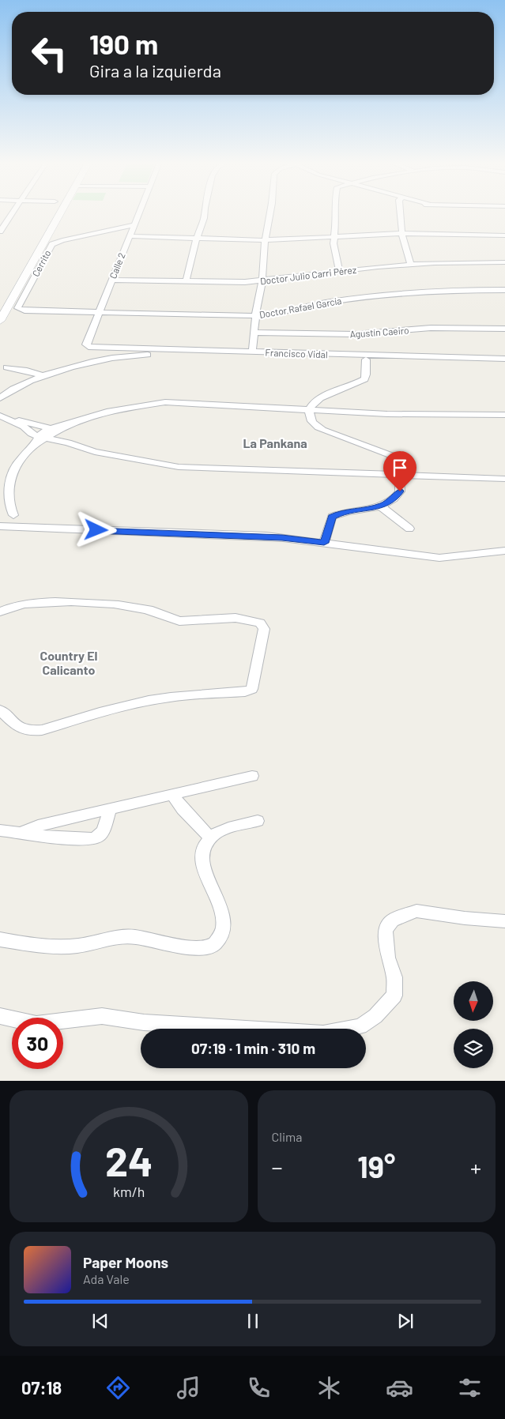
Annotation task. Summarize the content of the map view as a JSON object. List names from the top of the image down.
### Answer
{
  "streets": {
    "street": [
      "Cerrito",
      "Calle 2",
      "Doctor Julio Carri Pérez",
      "Doctor Rafael García",
      "Agustín Caeiro",
      "Francisco Vidal"
    ]
  },
  "crossings": [
    ["Cerrito", "Calle 2"],
    ["Cerrito", "Doctor Rafael García"],
    ["Calle 2", "Doctor Julio Carri Pérez"],
    ["Calle 2", "Doctor Rafael García"],
    ["Calle 2", "Francisco Vidal"]
  ],
  "districts": ["La Pankana", "Country El Calicanto"],
  "north": "bottom",
  "page": {
    "turn": ["190 m", "Gira a la izquierda"],
    "limit": "30",
    "trip": "07:19 · 1 min · 310 m",
    "tile": "Clima",
    "heat": ["−", "19°", "+"],
    "song": ["Paper Moons", "Ada Vale"],
    "tabs": "07:18",
    "gauge": ["24", "km/h"]
  }
}
